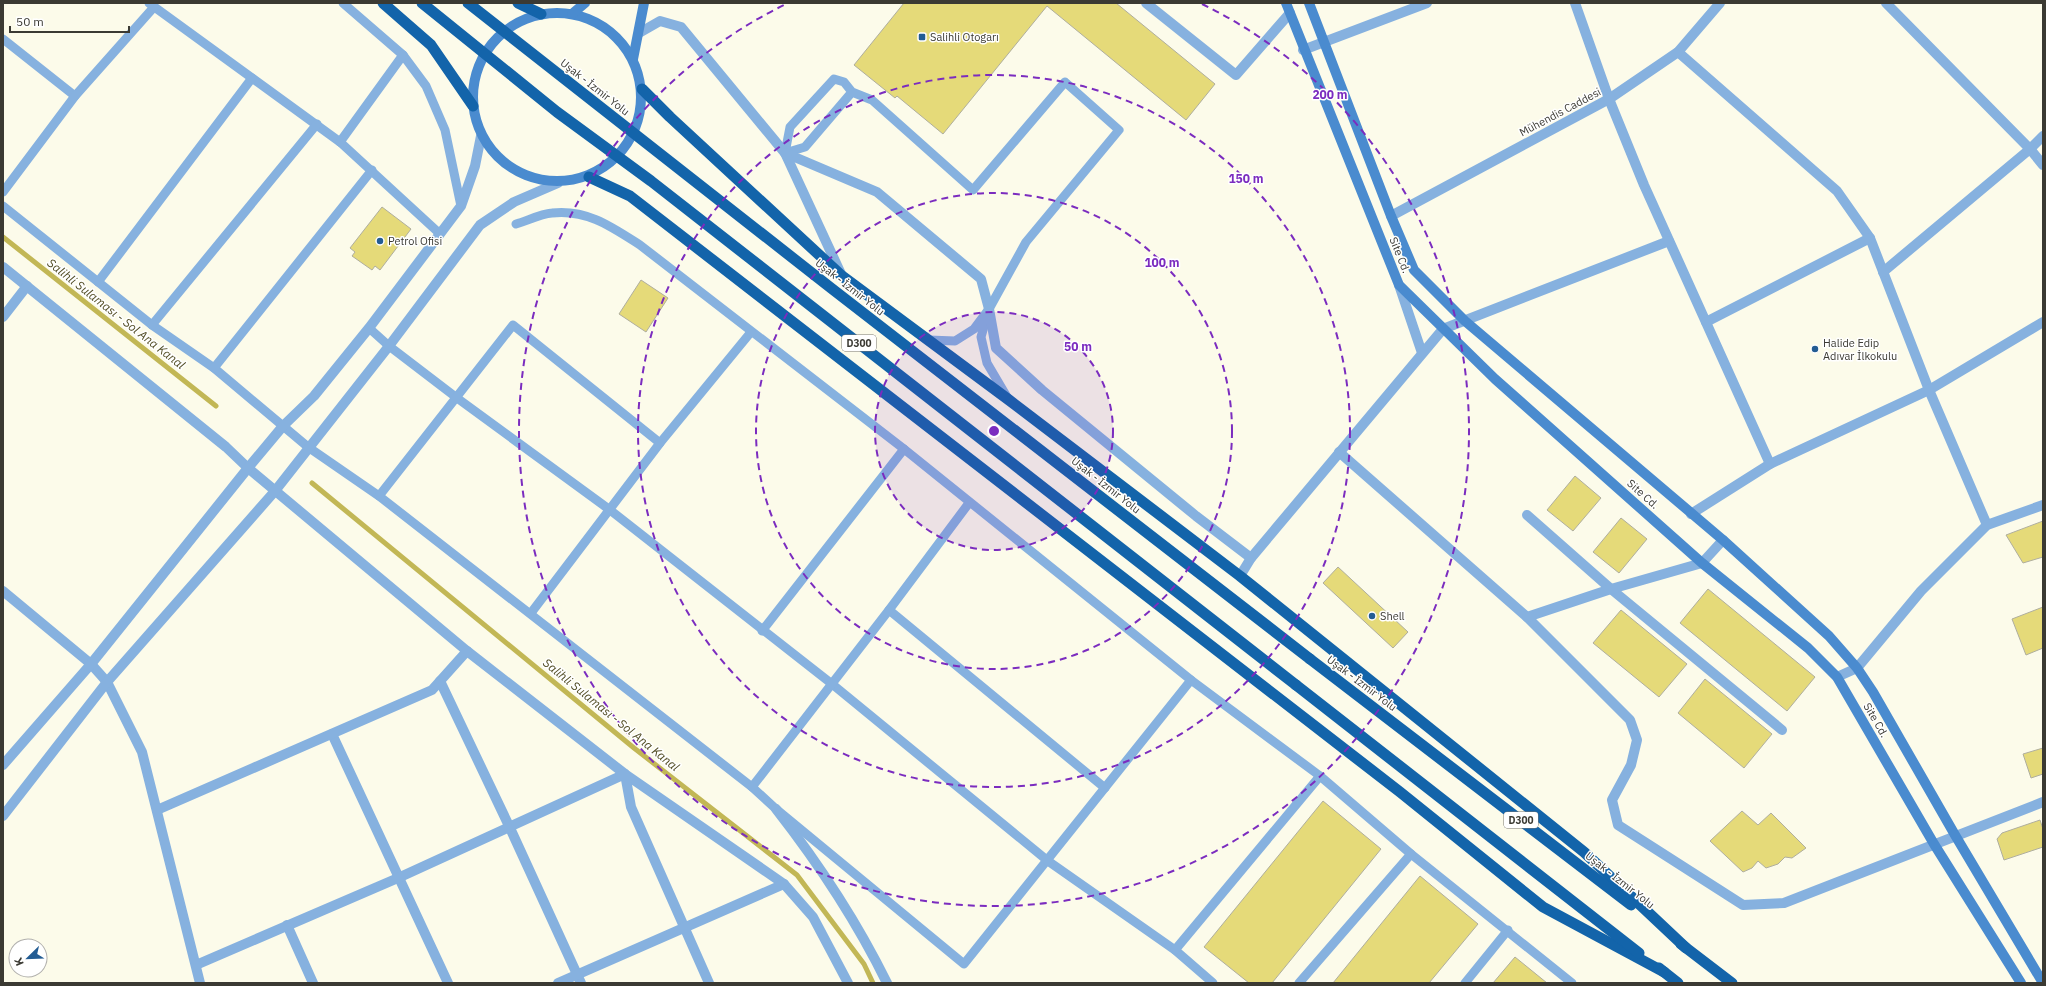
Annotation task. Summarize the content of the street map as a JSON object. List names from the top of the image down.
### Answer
{
  "streets": {
    "highway": ["Uşak - İzmir Yolu", "D300"],
    "main road": ["Site Cd."],
    "street": ["Mühendis Caddesi"]
  },
  "crossings": [
    ["Mühendis Caddesi", "Site Cd."]
  ],
  "water": ["Salihli Sulaması - Sol Ana Kanal"],
  "places": {
    "transit": ["Salihli Otogarı"],
    "other": ["Petrol Ofisi", "Halide Edip Adıvar İlkokulu", "Shell"]
  },
  "scale_bar": "50 m",
  "north": "bottom left",
  "rings": [
    "200 m",
    "150 m",
    "100 m",
    "50 m"
  ]
}
